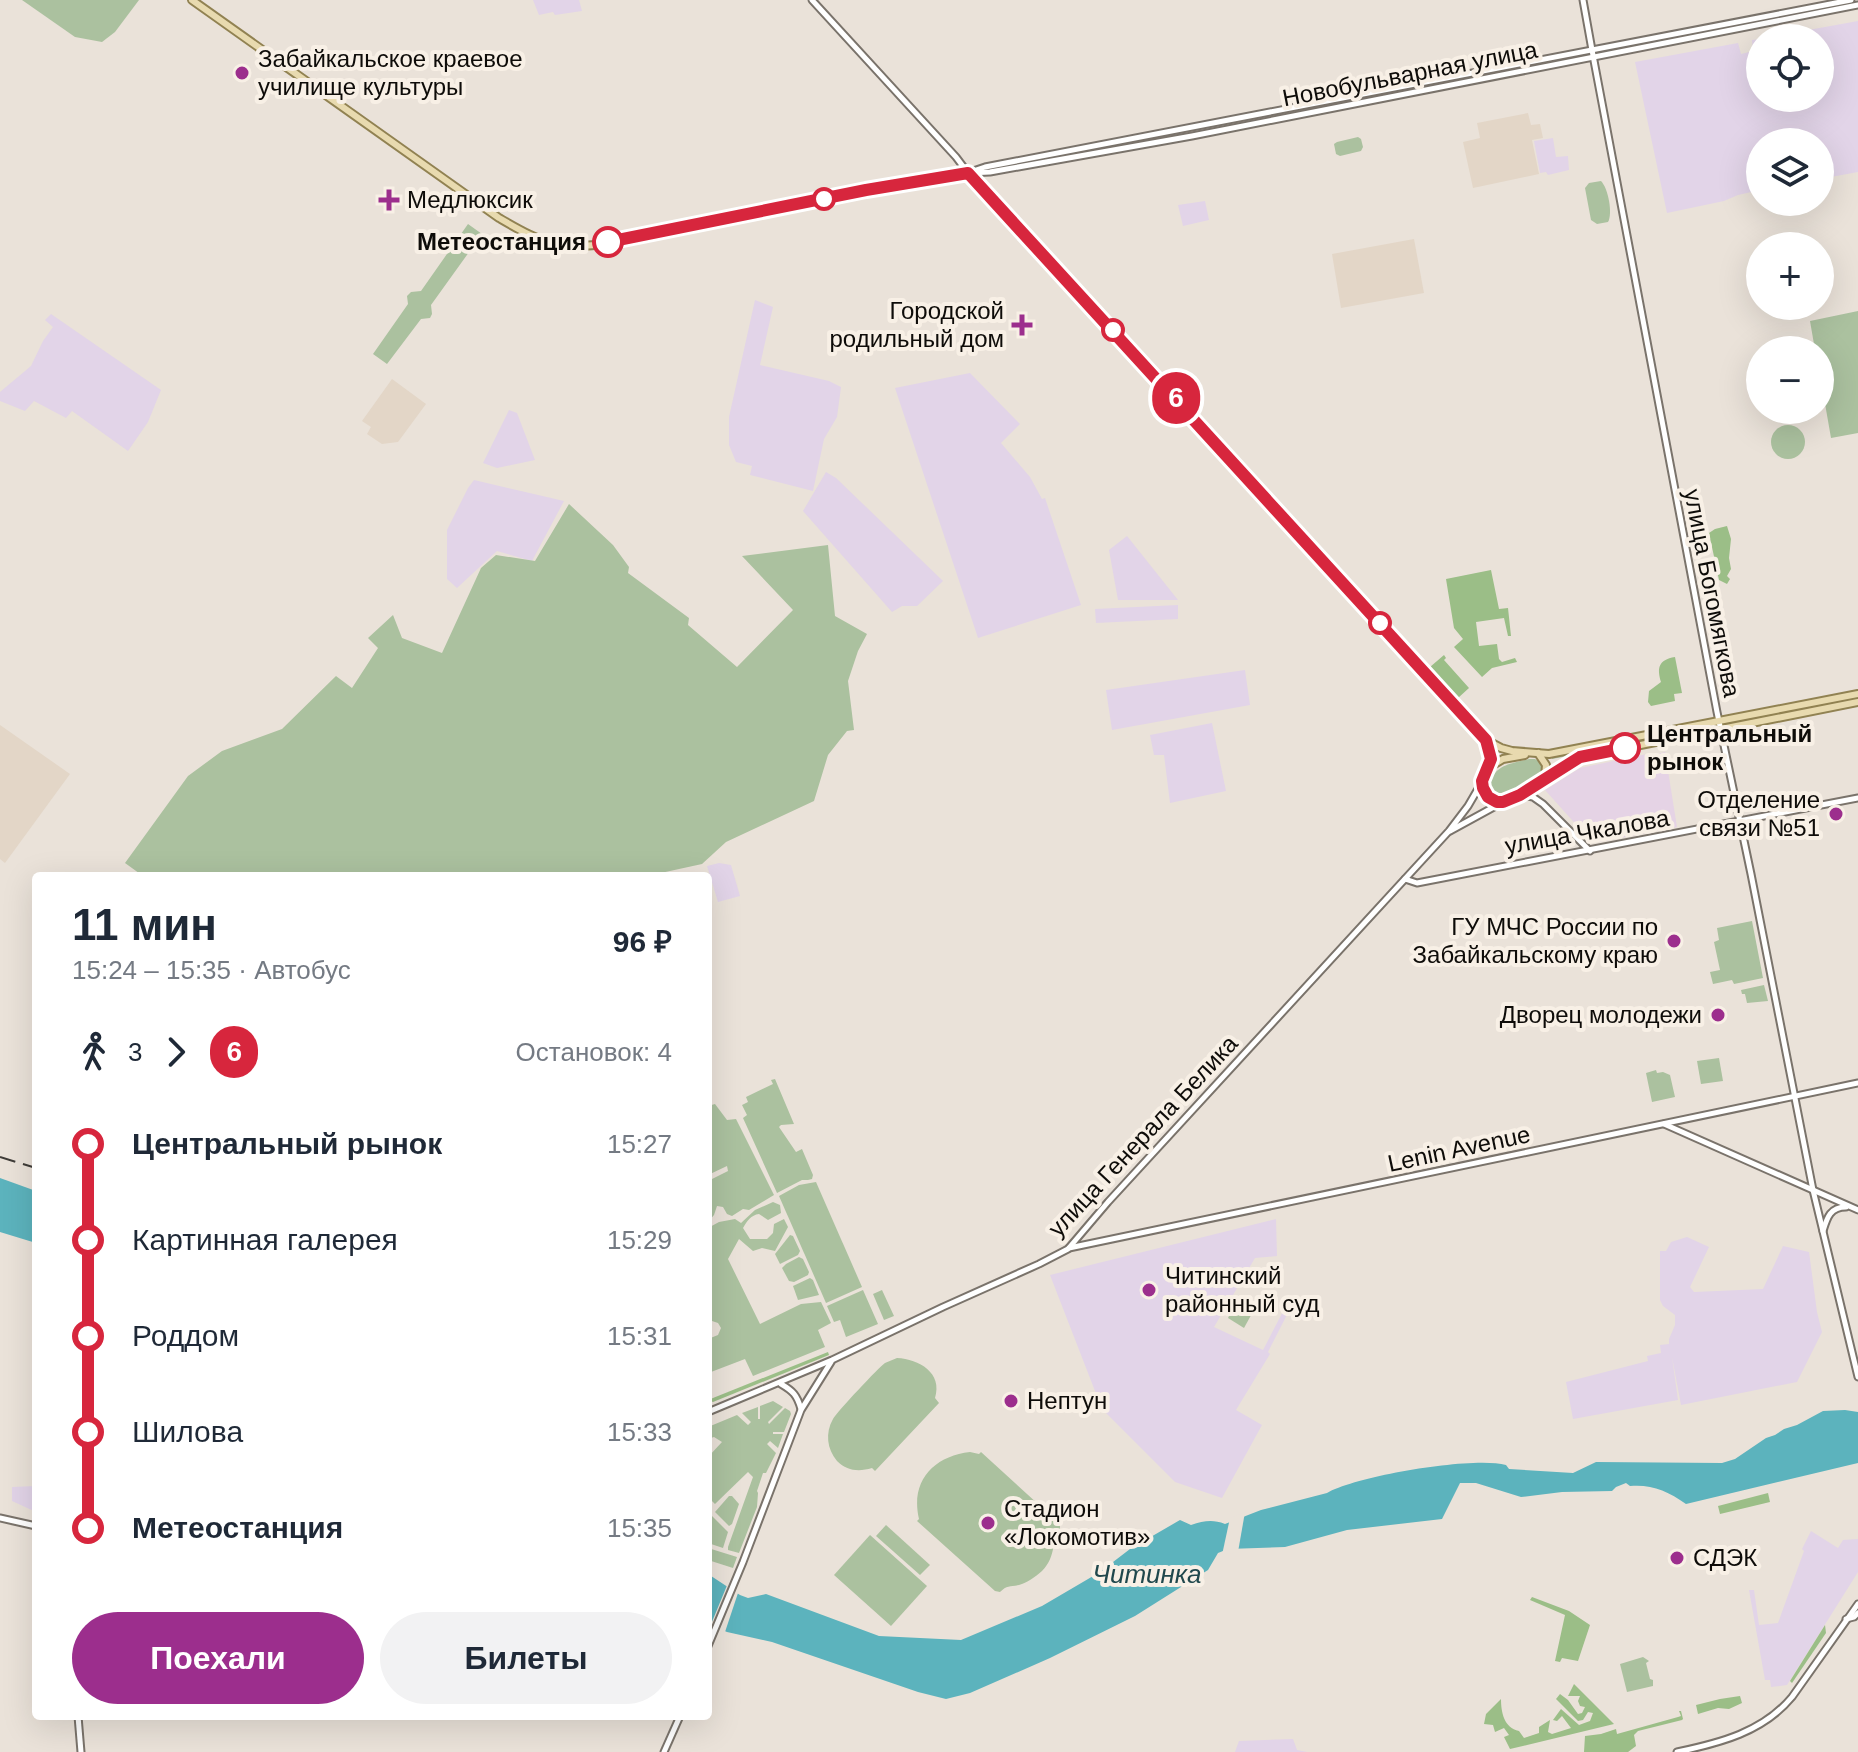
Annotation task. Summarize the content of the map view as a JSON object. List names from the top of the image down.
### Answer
{
  "streets": {
    "main road": [
      "Новобульварная улица",
      "улица Богомягкова",
      "улица Чкалова",
      "улица Генерала Белика",
      "Lenin Avenue"
    ]
  },
  "crossings": [
    ["Новобульварная улица", "улица Богомягкова"],
    ["улица Богомягкова", "улица Чкалова"],
    ["улица Богомягкова", "Lenin Avenue"],
    ["улица Чкалова", "улица Генерала Белика"],
    ["улица Генерала Белика", "Lenin Avenue"]
  ],
  "water": ["Читинка"],
  "places": {
    "other": [
      "Забайкальское краевое училище культуры",
      "Метеостанция",
      "Центральный рынок",
      "Отделение связи №51",
      "ГУ МЧС России по Забайкальскому краю",
      "Дворец молодежи",
      "Читинский районный суд",
      "Нептун",
      "Стадион «Локомотив»",
      "СДЭК"
    ],
    "health": ["Медлюксик", "Городской родильный дом"]
  },
  "lines": ["bus line 6"],
  "page": {
    "on_map": "6",
    "map_buttons": ["+", "−"],
    "heading": ["11 мин", "15:24 – 15:35 · Автобус", "96 ₽"],
    "legs": ["3", "6", "Остановок: 4"],
    "list": [
      {
        "name": "Центральный рынок",
        "value": "15:27"
      },
      {
        "name": "Картинная галерея",
        "value": "15:29"
      },
      {
        "name": "Роддом",
        "value": "15:31"
      },
      {
        "name": "Шилова",
        "value": "15:33"
      },
      {
        "name": "Метеостанция",
        "value": "15:35"
      }
    ],
    "buttons": ["Поехали", "Билеты"]
  }
}
